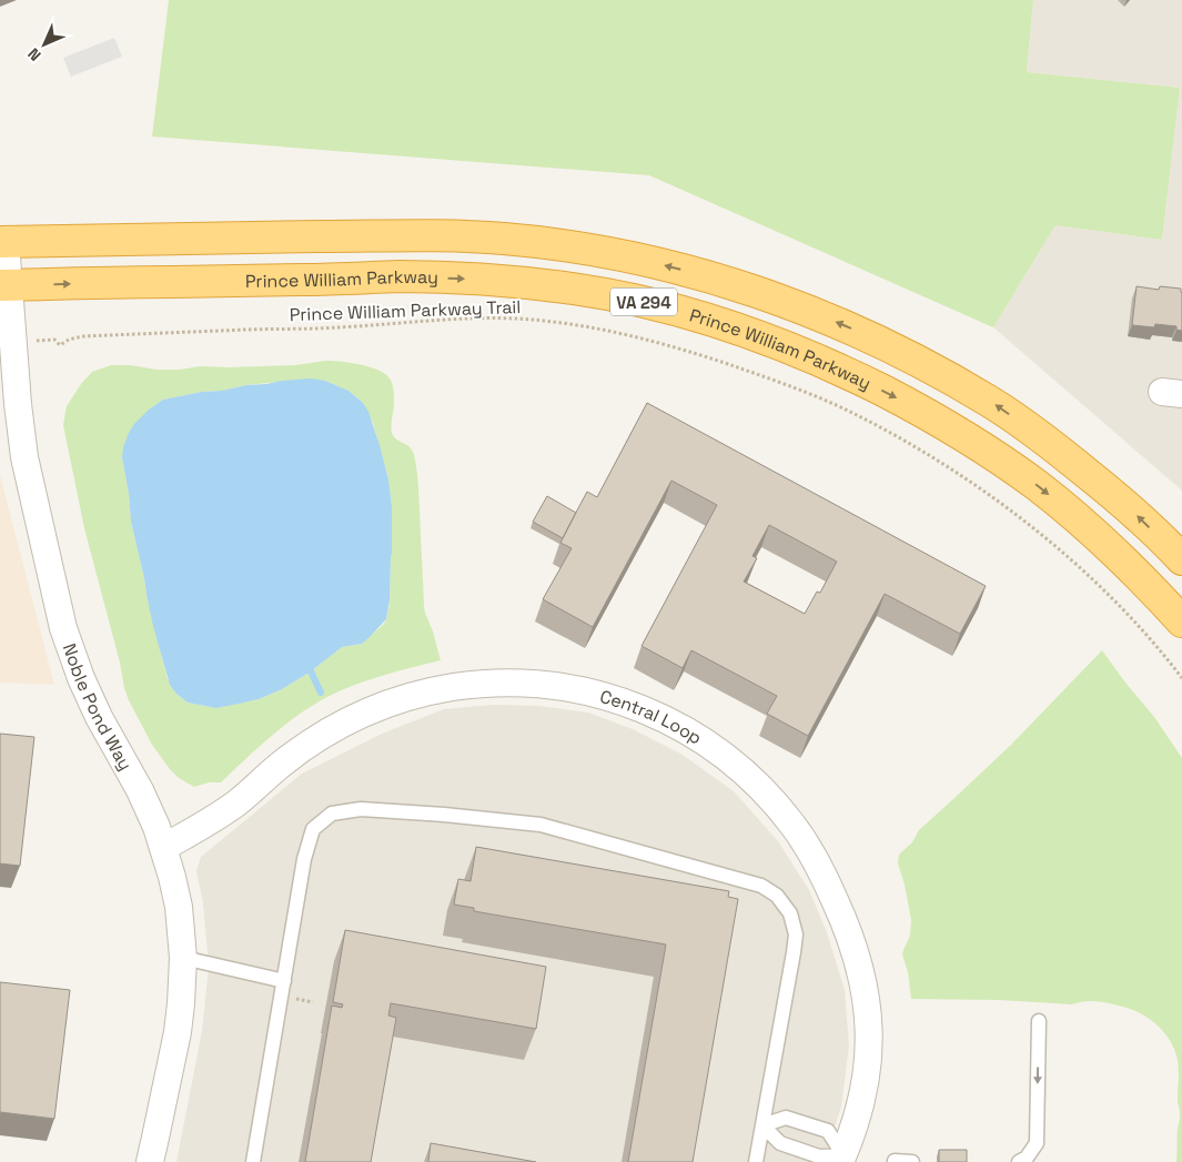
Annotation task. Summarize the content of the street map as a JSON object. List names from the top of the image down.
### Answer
{
  "streets": {
    "highway": ["Prince William Parkway", "VA 294"],
    "street": ["Noble Pond Way", "Central Loop"],
    "path": ["Prince William Parkway Trail"]
  },
  "crossings": [
    ["Prince William Parkway", "Noble Pond Way"],
    ["VA 294", "Noble Pond Way"],
    ["Noble Pond Way", "Central Loop"]
  ],
  "north": "bottom left"
}
